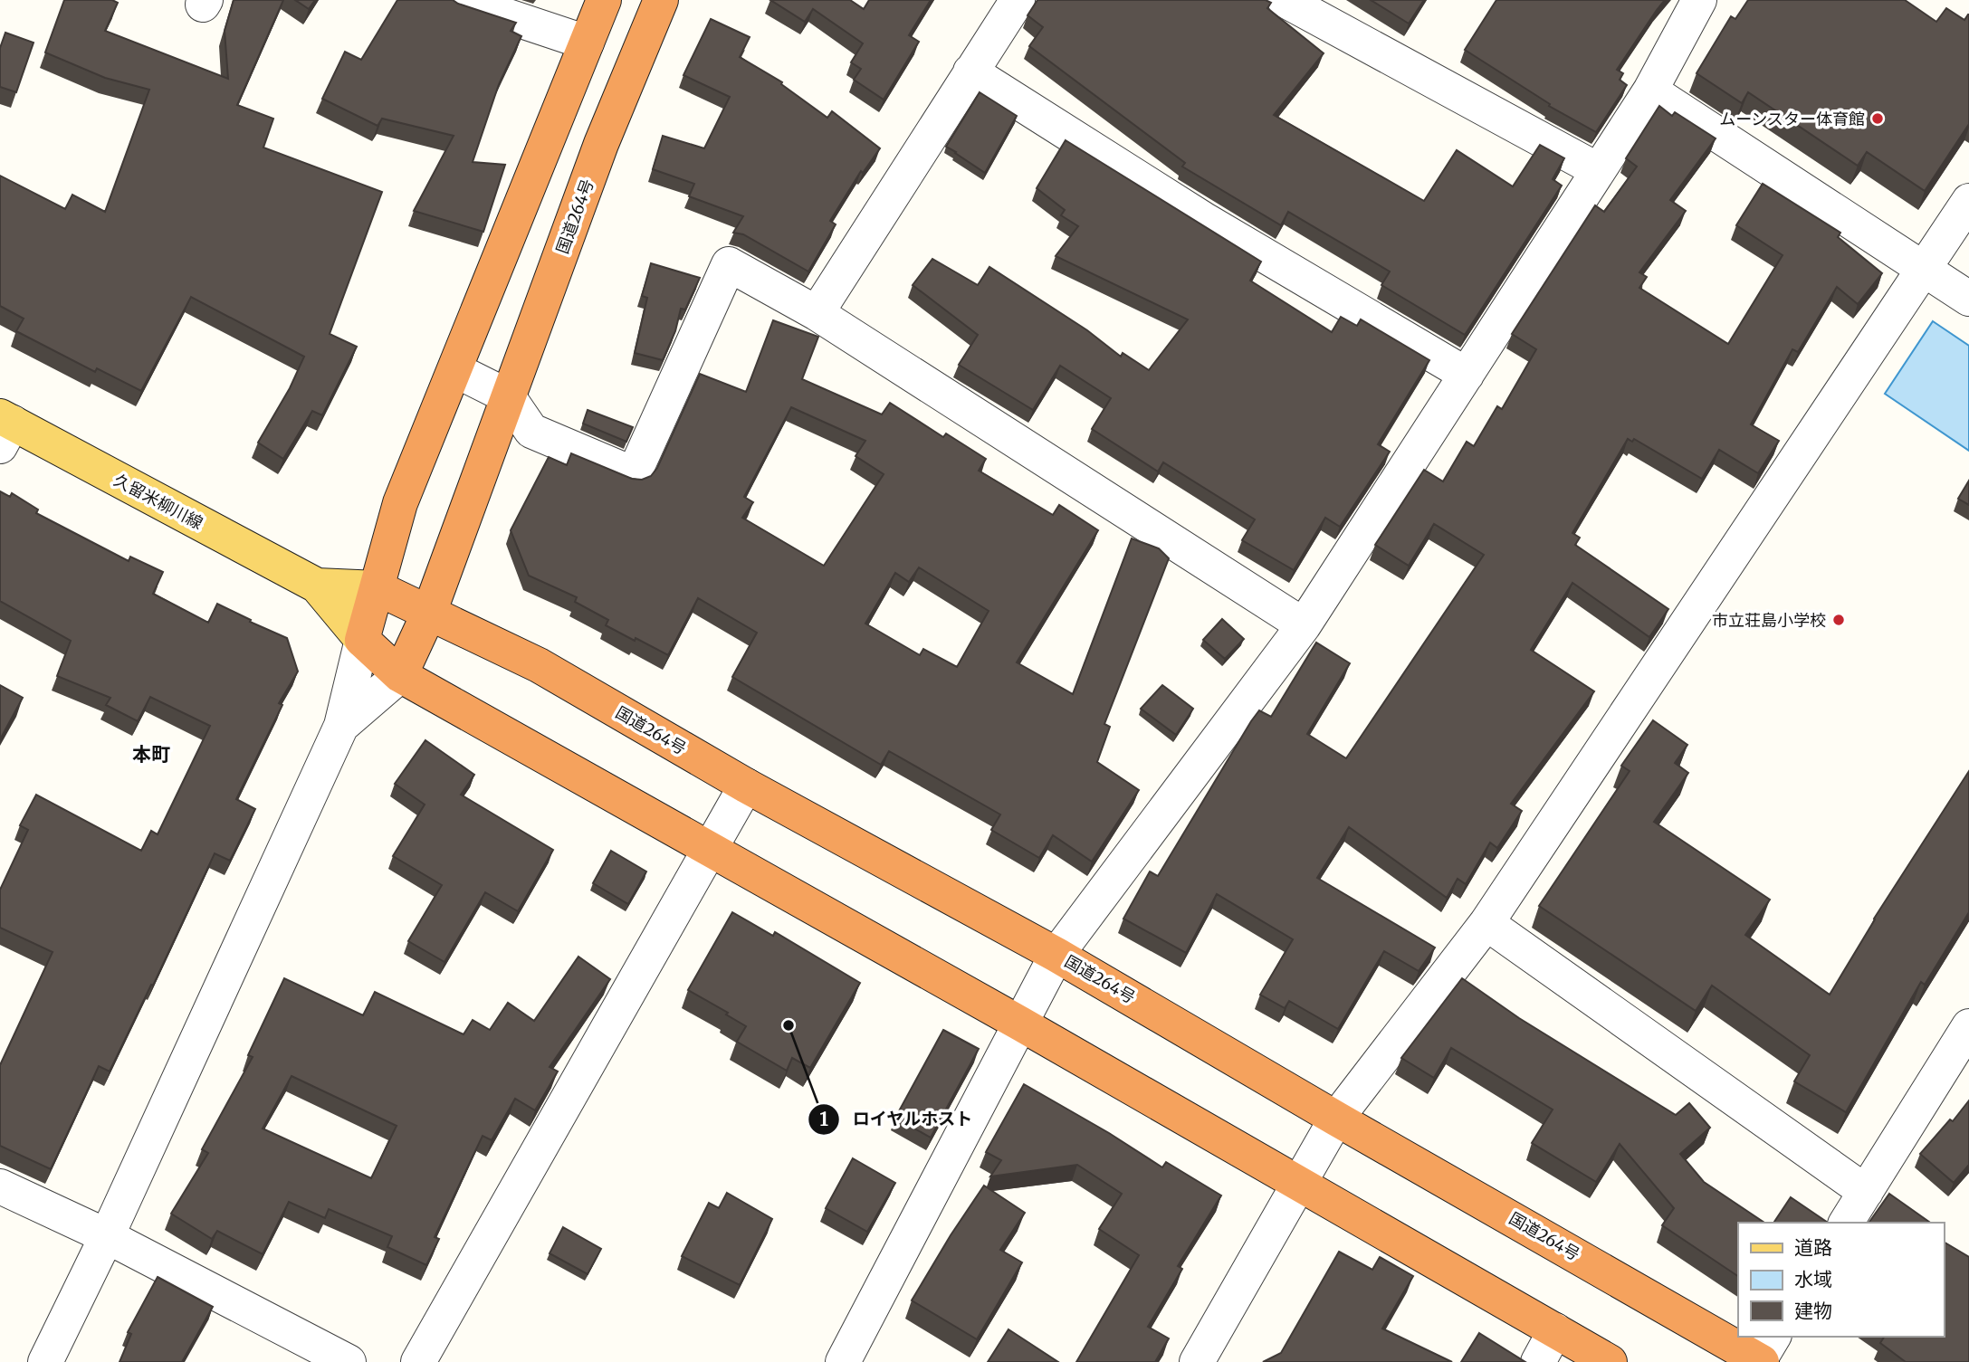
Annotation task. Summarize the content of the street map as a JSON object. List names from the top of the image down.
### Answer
{
  "streets": {
    "highway": ["国道264号"],
    "main road": ["久留米柳川線"]
  },
  "crossings": [
    ["国道264号", "久留米柳川線"]
  ],
  "districts": ["本町"],
  "places": ["ムーンスター体育館", "市立荘島小学校", "ロイヤルホスト"],
  "legend": ["道路", "水域", "建物"]
}
